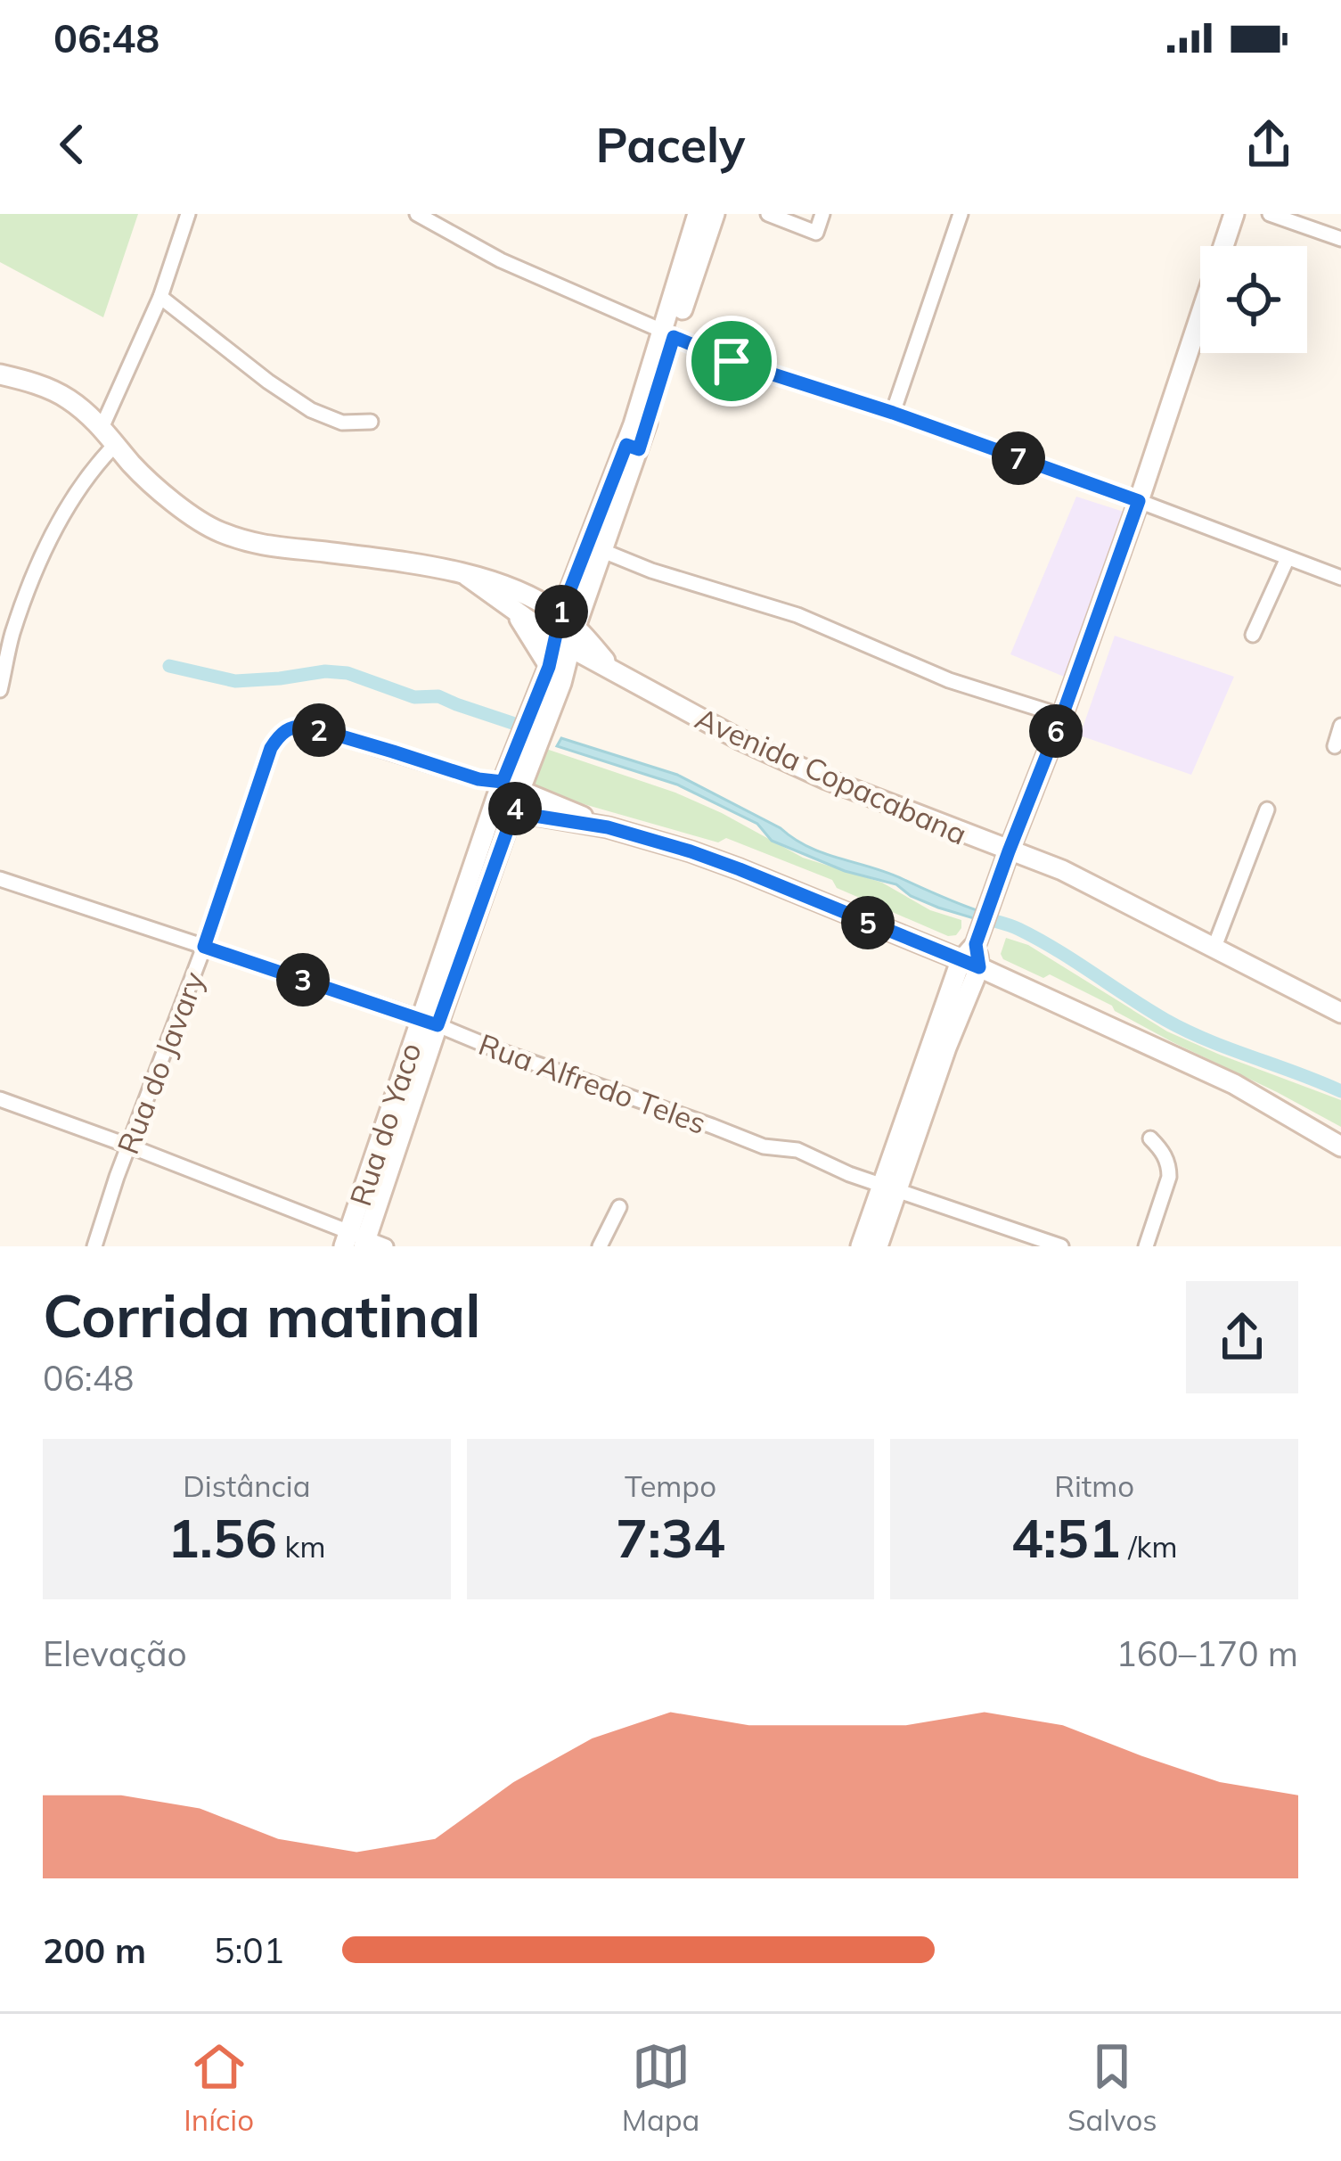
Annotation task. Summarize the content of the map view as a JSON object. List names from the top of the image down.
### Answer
{
  "streets": {
    "street": [
      "Avenida Copacabana",
      "Rua do Javary",
      "Rua Alfredo Teles",
      "Rua do Yaco"
    ]
  },
  "crossings": [
    ["Avenida Copacabana", "Rua do Yaco"],
    ["Rua do Javary", "Rua Alfredo Teles"],
    ["Rua do Javary", "Rua do Yaco"],
    ["Rua Alfredo Teles", "Rua do Yaco"]
  ],
  "page": {
    "status": "06:48",
    "header": "Pacely",
    "pins": [
      "7",
      "1",
      "2",
      "6",
      "4",
      "5",
      "3"
    ],
    "heading": ["Corrida matinal", "06:48"],
    "stats": [
      ["Distância", "1.56 km"],
      ["Tempo", "7:34"],
      ["Ritmo", "4:51 /km"]
    ],
    "chart": ["Elevação", "160–170 m"],
    "list": [
      {
        "name": "200 m",
        "note": "5:01"
      }
    ],
    "tabs": ["Início", "Mapa", "Salvos"]
  }
}
